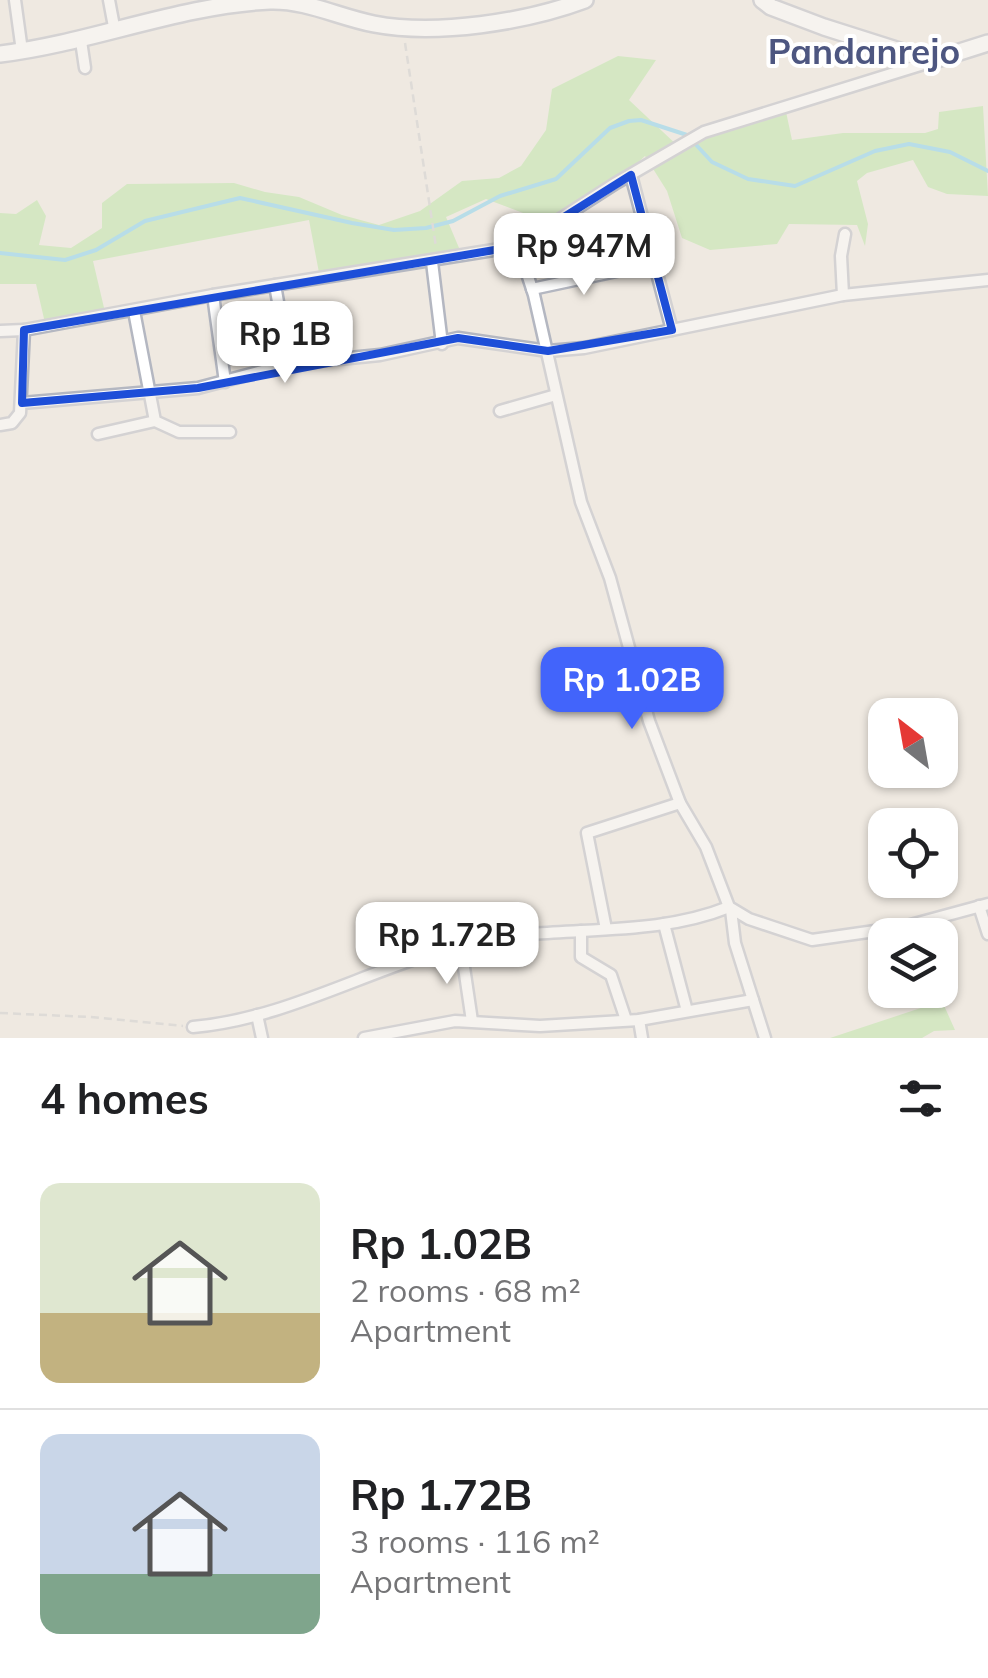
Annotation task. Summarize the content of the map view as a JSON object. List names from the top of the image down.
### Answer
{
  "districts": ["Pandanrejo"],
  "north": "top left",
  "page": {
    "price": [
      "Rp 947M",
      "Rp 1B",
      "Rp 1.02B",
      "Rp 1.72B"
    ],
    "heading": "4 homes",
    "list": [
      {
        "name": "Rp 1.02B",
        "note": "2 rooms · 68 m² · Apartment"
      },
      {
        "name": "Rp 1.72B",
        "note": "3 rooms · 116 m² · Apartment"
      }
    ]
  }
}
